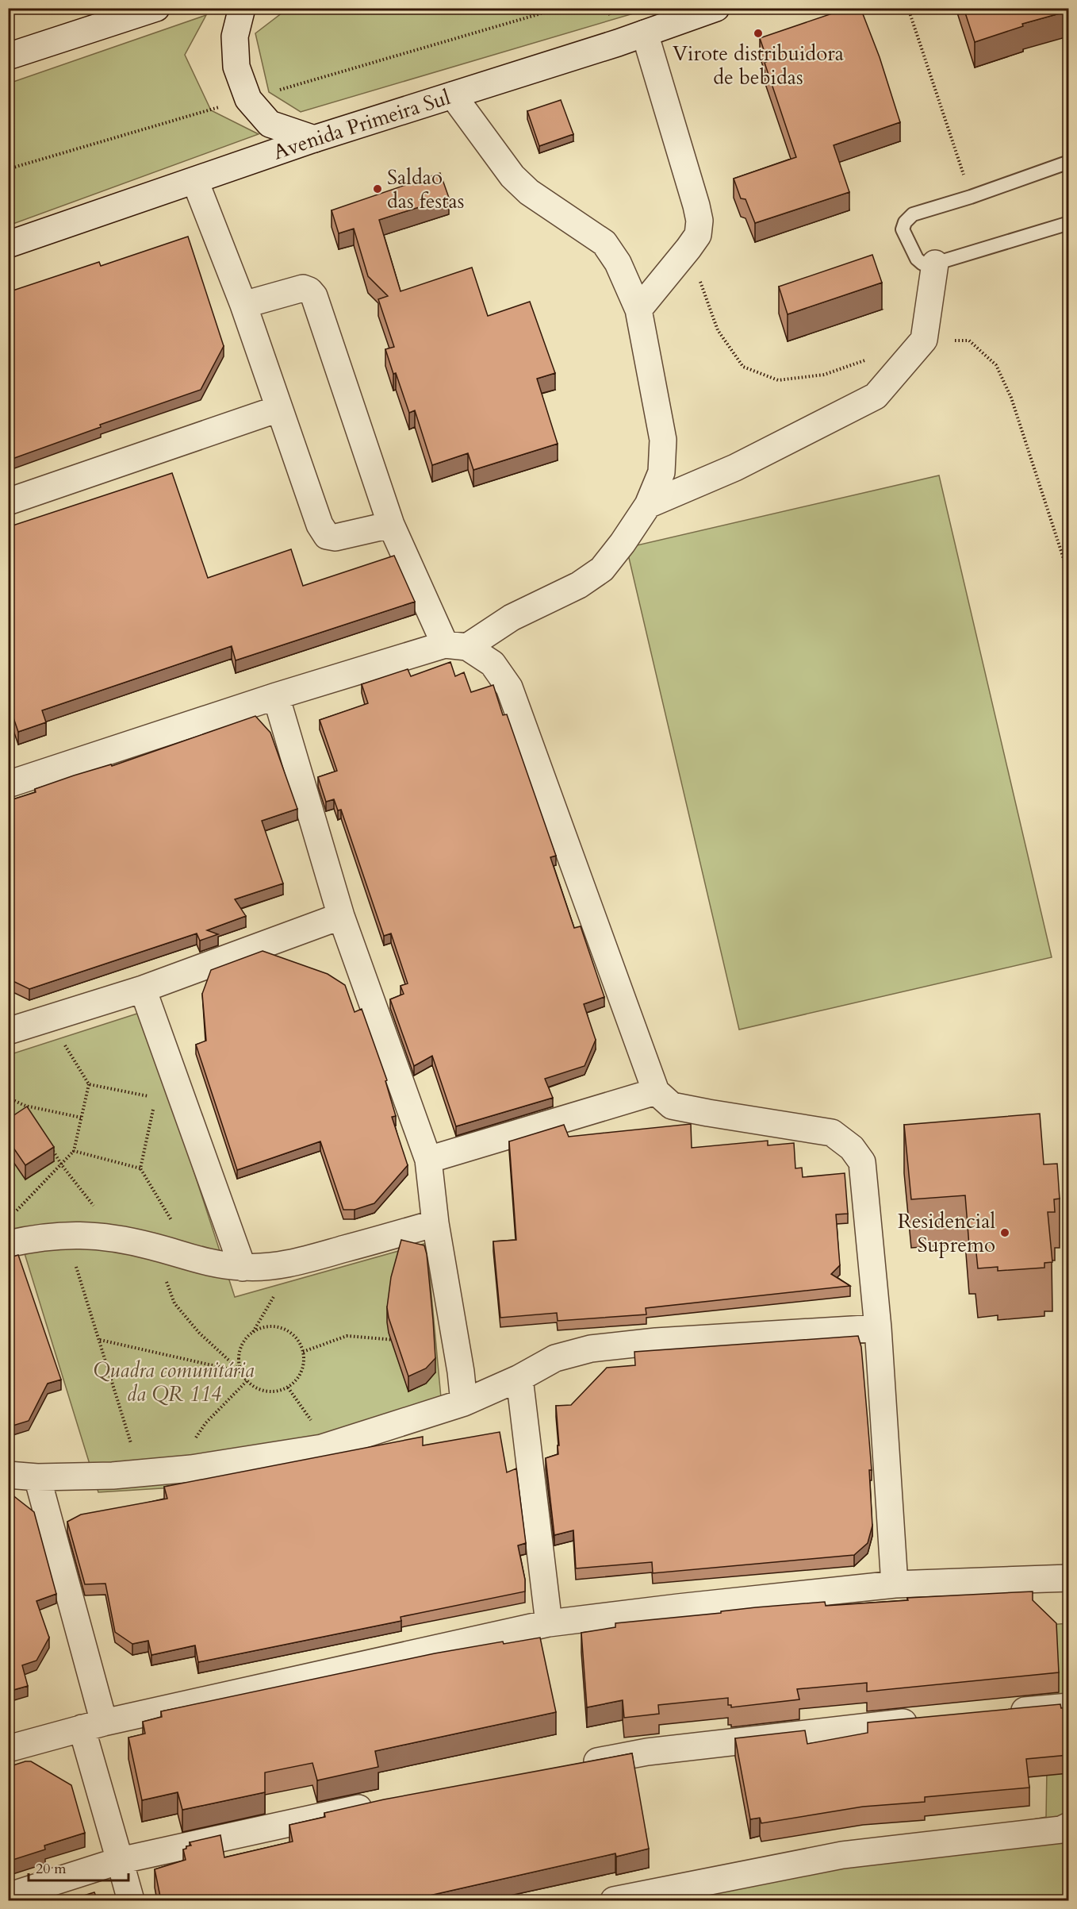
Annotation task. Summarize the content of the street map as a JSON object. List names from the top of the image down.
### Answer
{
  "streets": {
    "street": ["Avenida Primeira Sul"]
  },
  "parks": ["Quadra comunitária da QR 114"],
  "places": ["Virote distribuidora de bebidas", "Saldao das festas", "Residencial Supremo"],
  "scale_bar": "20 m"
}
